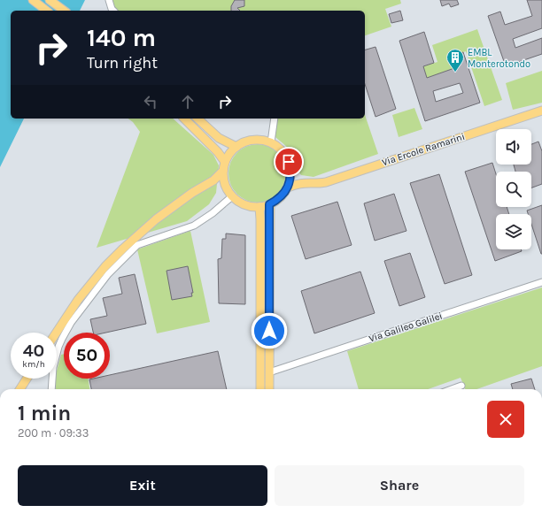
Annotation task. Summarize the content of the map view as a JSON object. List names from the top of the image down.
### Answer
{
  "streets": {
    "main road": ["Via Ercole Ramarini"],
    "street": ["Via Galileo Galilei"]
  },
  "places": {
    "building": ["EMBL Monterotondo"]
  },
  "page": {
    "turn": ["140 m", "Turn right"],
    "speed": "40 km/h",
    "limit": "50",
    "heading": ["1 min", "200 m · 09:33"],
    "buttons": ["Exit", "Share"]
  }
}
